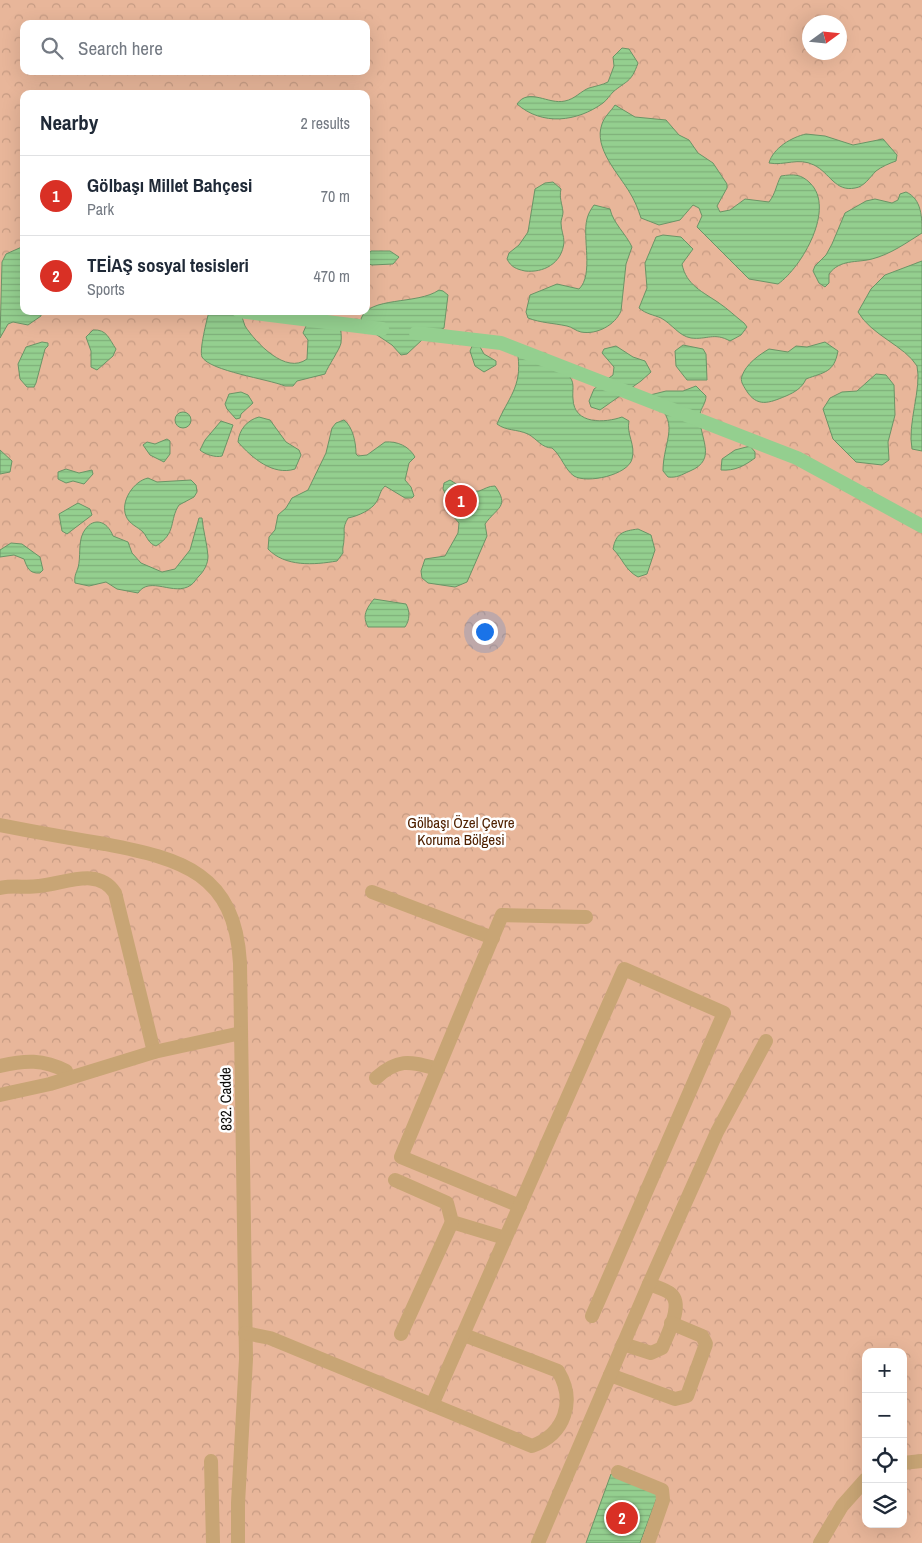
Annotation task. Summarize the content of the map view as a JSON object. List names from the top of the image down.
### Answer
{
  "streets": {
    "street": ["832. Cadde"]
  },
  "parks": ["Gölbaşı Özel Çevre Koruma Bölgesi"],
  "north": "right",
  "page": {
    "search": "Search here",
    "heading": ["Nearby", "2 results"],
    "list": [
      {
        "mark": "1",
        "name": "Gölbaşı Millet Bahçesi",
        "note": "Park",
        "value": "70 m"
      },
      {
        "mark": "2",
        "name": "TEİAŞ sosyal tesisleri",
        "note": "Sports",
        "value": "470 m"
      }
    ],
    "pins": ["1", "2"],
    "map_buttons": ["+", "−"]
  }
}
